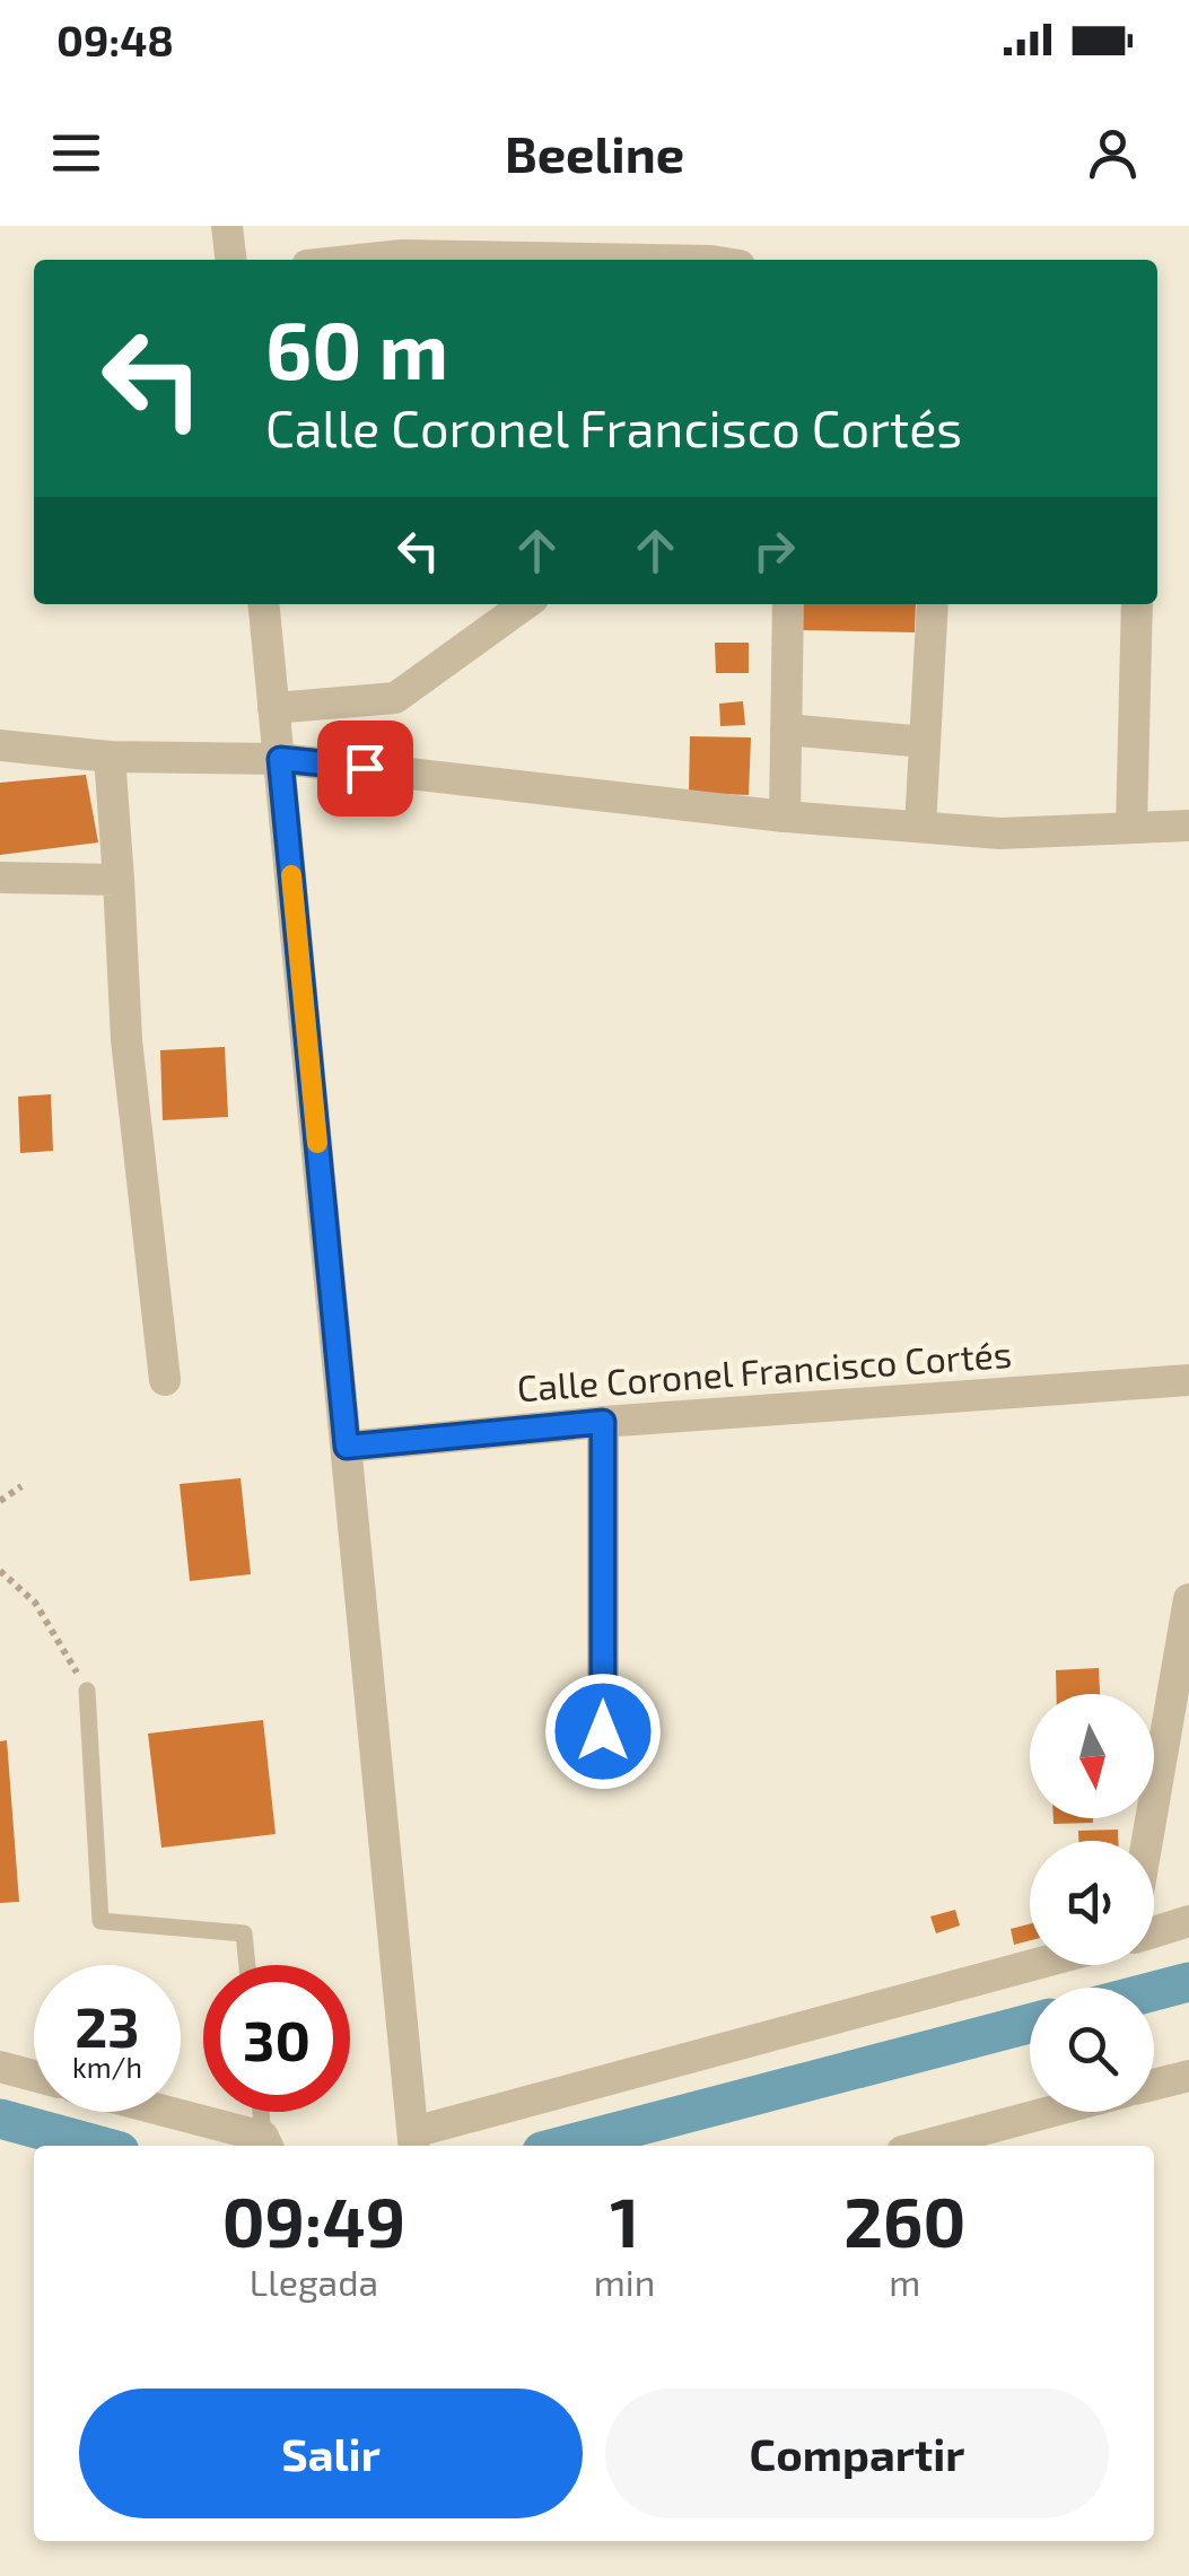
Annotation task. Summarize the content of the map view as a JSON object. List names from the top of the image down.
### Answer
{
  "streets": {
    "street": ["Calle Coronel Francisco Cortés"]
  },
  "north": "bottom",
  "page": {
    "status": "09:48",
    "header": "Beeline",
    "turn": ["60 m", "Calle Coronel Francisco Cortés"],
    "speed": "23 km/h",
    "limit": "30",
    "eta": [
      "09:49",
      "Llegada",
      "1",
      "min",
      "260",
      "m"
    ],
    "buttons": ["Salir", "Compartir"]
  }
}
